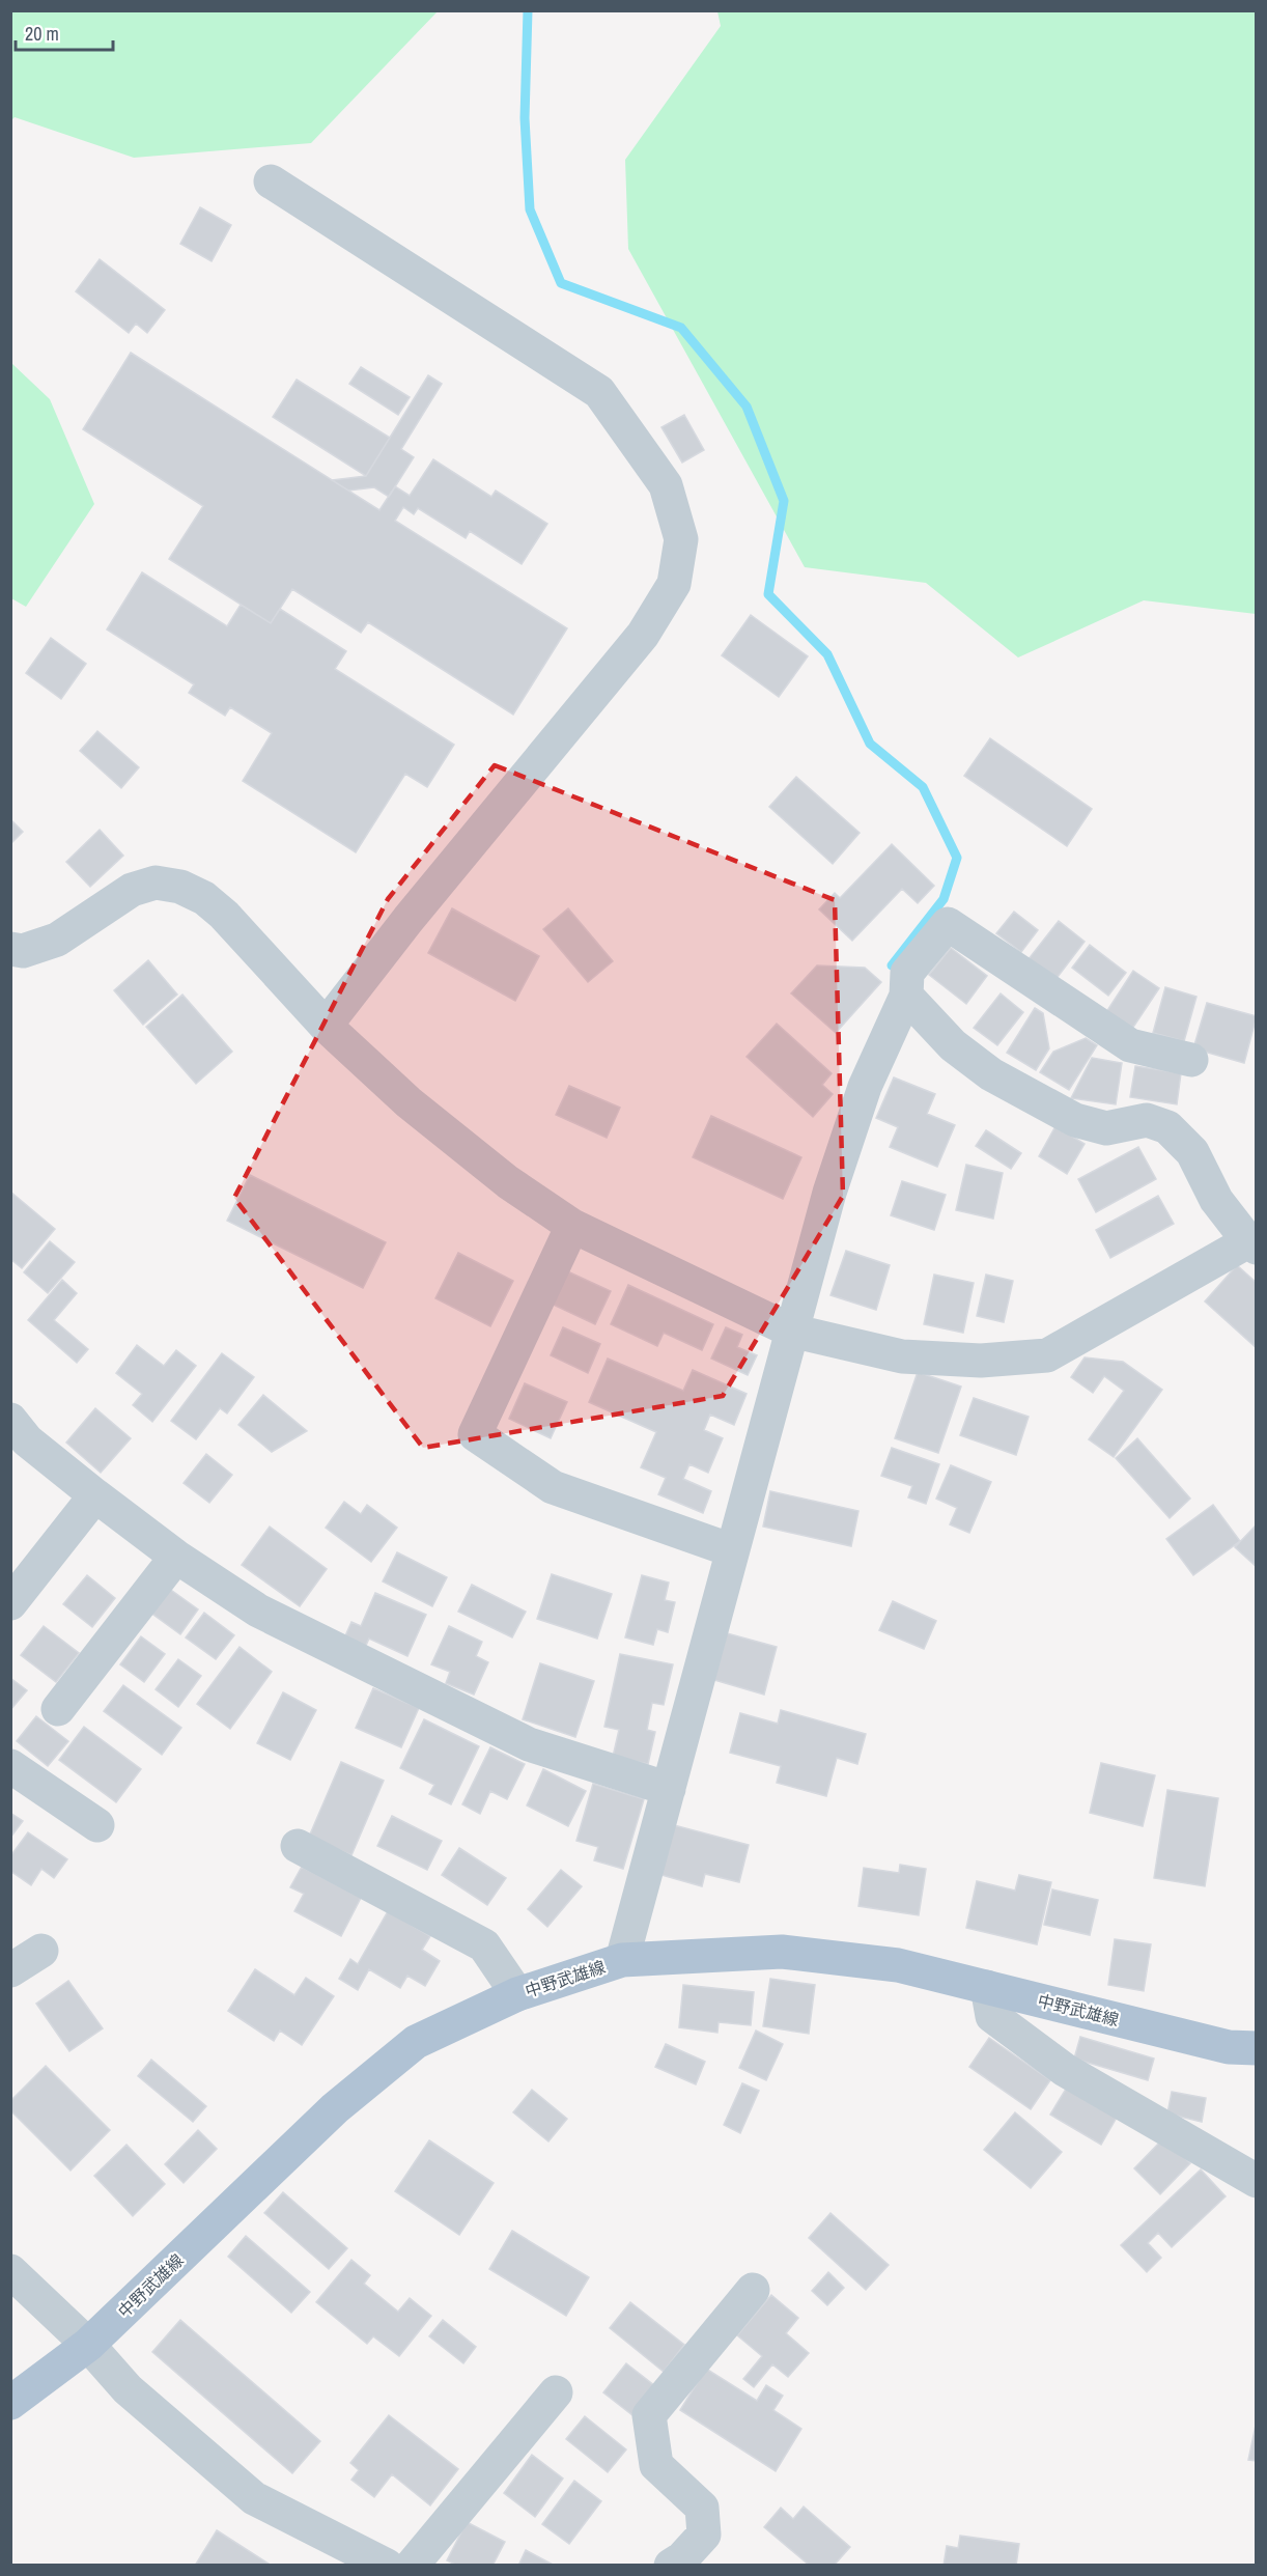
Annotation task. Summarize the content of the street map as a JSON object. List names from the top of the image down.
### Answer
{
  "streets": {
    "main road": ["中野武雄線"]
  },
  "scale_bar": "20 m"
}
